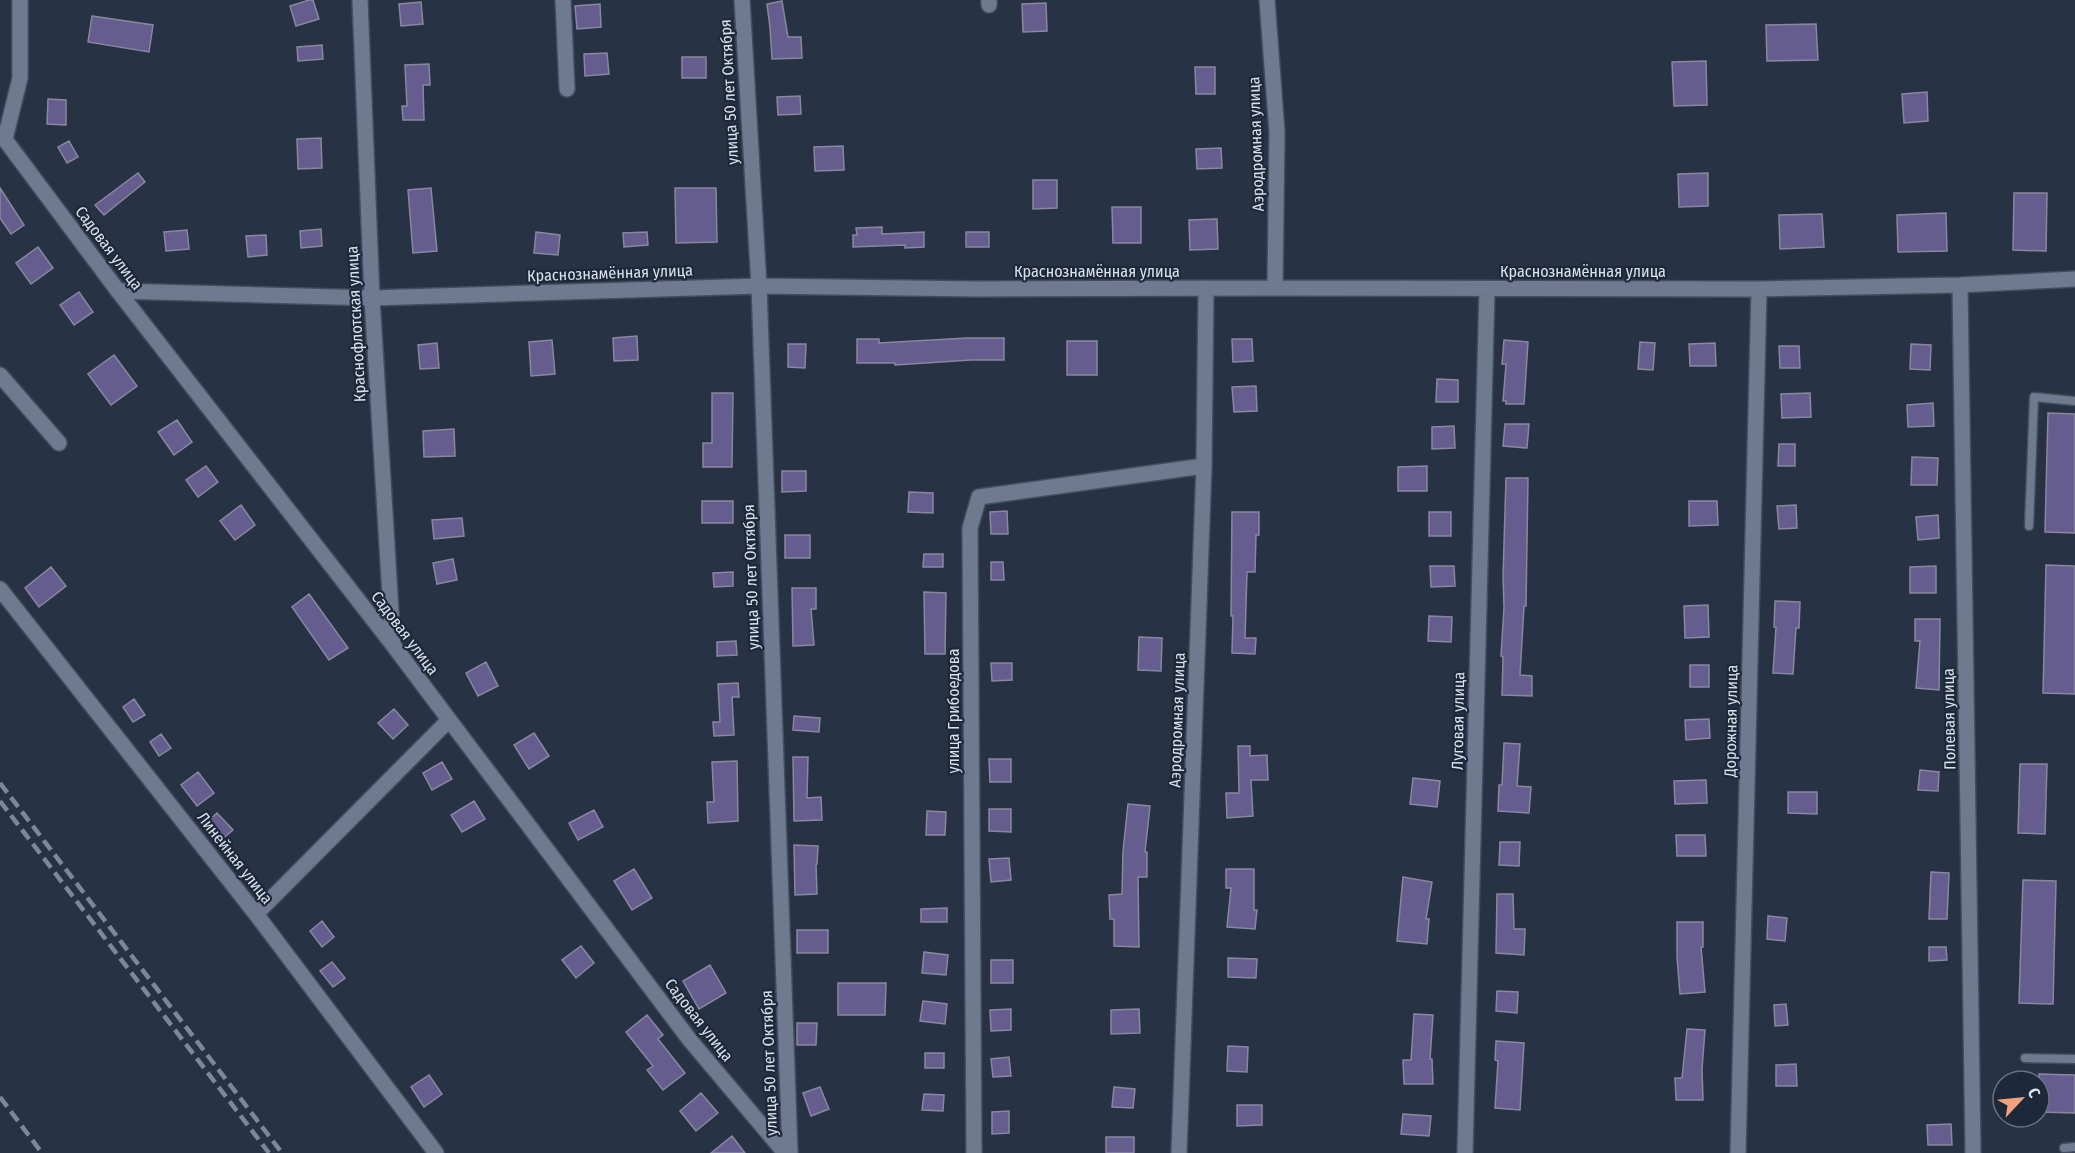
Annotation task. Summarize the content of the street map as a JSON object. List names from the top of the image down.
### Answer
{
  "streets": {
    "street": [
      "улица 50 лет Октября",
      "Аэродромная улица",
      "Садовая улица",
      "Краснознамённая улица",
      "Краснофлотская улица",
      "улица Грибоедова",
      "Полевая улица",
      "Луговая улица",
      "Дорожная улица",
      "Линейная улица"
    ]
  },
  "crossings": [
    ["улица 50 лет Октября", "Краснознамённая улица"],
    ["Аэродромная улица", "Краснознамённая улица"],
    ["Аэродромная улица", "улица Грибоедова"],
    ["Садовая улица", "Краснознамённая улица"],
    ["Садовая улица", "Краснофлотская улица"],
    ["Краснознамённая улица", "Краснофлотская улица"],
    ["Краснознамённая улица", "Полевая улица"],
    ["Краснознамённая улица", "Луговая улица"],
    ["Краснознамённая улица", "Дорожная улица"]
  ],
  "north": "top right"
}
